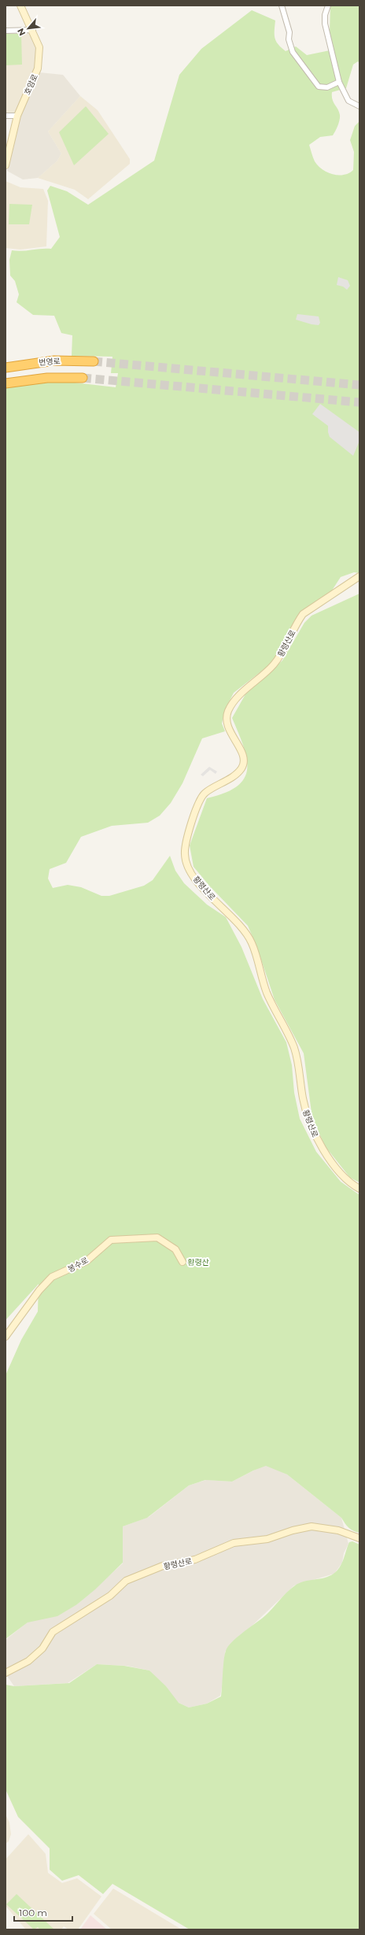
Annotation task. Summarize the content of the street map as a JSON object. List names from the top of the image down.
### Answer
{
  "streets": {
    "highway": ["번영로"],
    "street": ["호암로", "황령산로", "봉수로"]
  },
  "parks": ["황령산"],
  "scale_bar": "100 m",
  "north": "bottom left"
}
